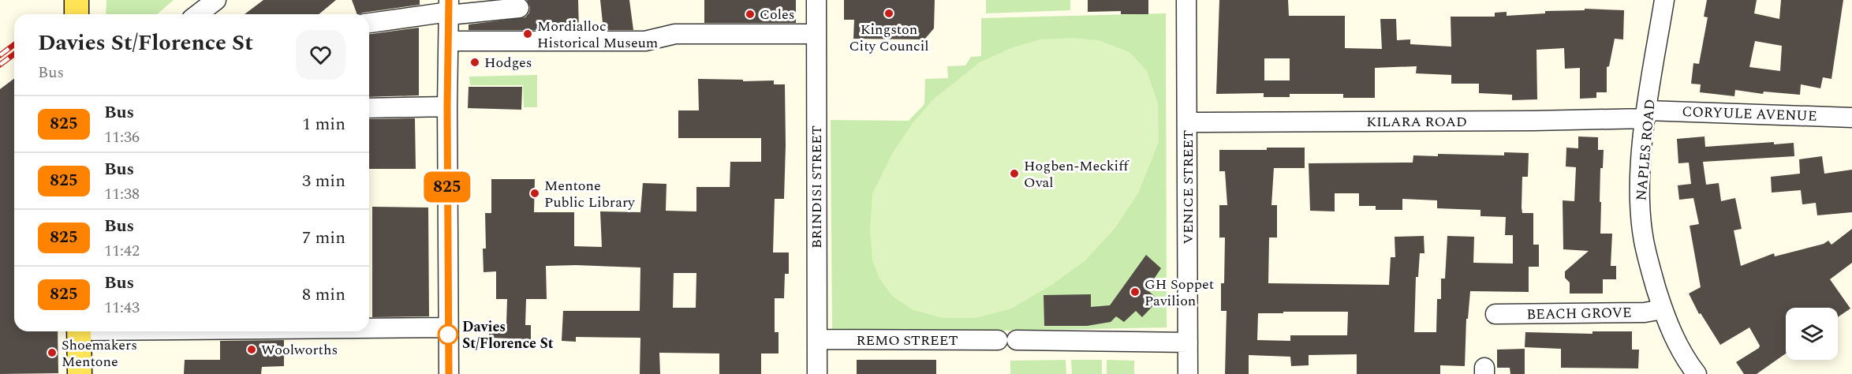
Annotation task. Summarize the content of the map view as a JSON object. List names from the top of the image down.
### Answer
{
  "streets": {
    "street": [
      "CORYULE AVENUE",
      "KILARA ROAD",
      "NAPLES ROAD",
      "BRINDISI STREET",
      "VENICE STREET",
      "BEACH GROVE",
      "REMO STREET"
    ]
  },
  "crossings": [
    ["CORYULE AVENUE", "KILARA ROAD"],
    ["CORYULE AVENUE", "NAPLES ROAD"],
    ["KILARA ROAD", "NAPLES ROAD"],
    ["KILARA ROAD", "VENICE STREET"],
    ["NAPLES ROAD", "BEACH GROVE"],
    ["BRINDISI STREET", "REMO STREET"]
  ],
  "places": [
    "Kingston City Council",
    "Coles",
    "Mordialloc Historical Museum",
    "Hodges",
    "Hogben-Meckiff Oval",
    "Mentone Public Library",
    "GH Soppet Pavilion",
    "Davies St/Florence St",
    "Woolworths",
    "Shoemakers Mentone"
  ],
  "lines": ["bus line 825"],
  "page": {
    "on_map": "825",
    "heading": ["Davies St/Florence St", "Bus"],
    "list": [
      {
        "mark": "825",
        "name": "Bus",
        "note": "11:36",
        "value": "1 min"
      },
      {
        "mark": "825",
        "name": "Bus",
        "note": "11:38",
        "value": "3 min"
      },
      {
        "mark": "825",
        "name": "Bus",
        "note": "11:42",
        "value": "7 min"
      },
      {
        "mark": "825",
        "name": "Bus",
        "note": "11:43",
        "value": "8 min"
      }
    ]
  }
}
